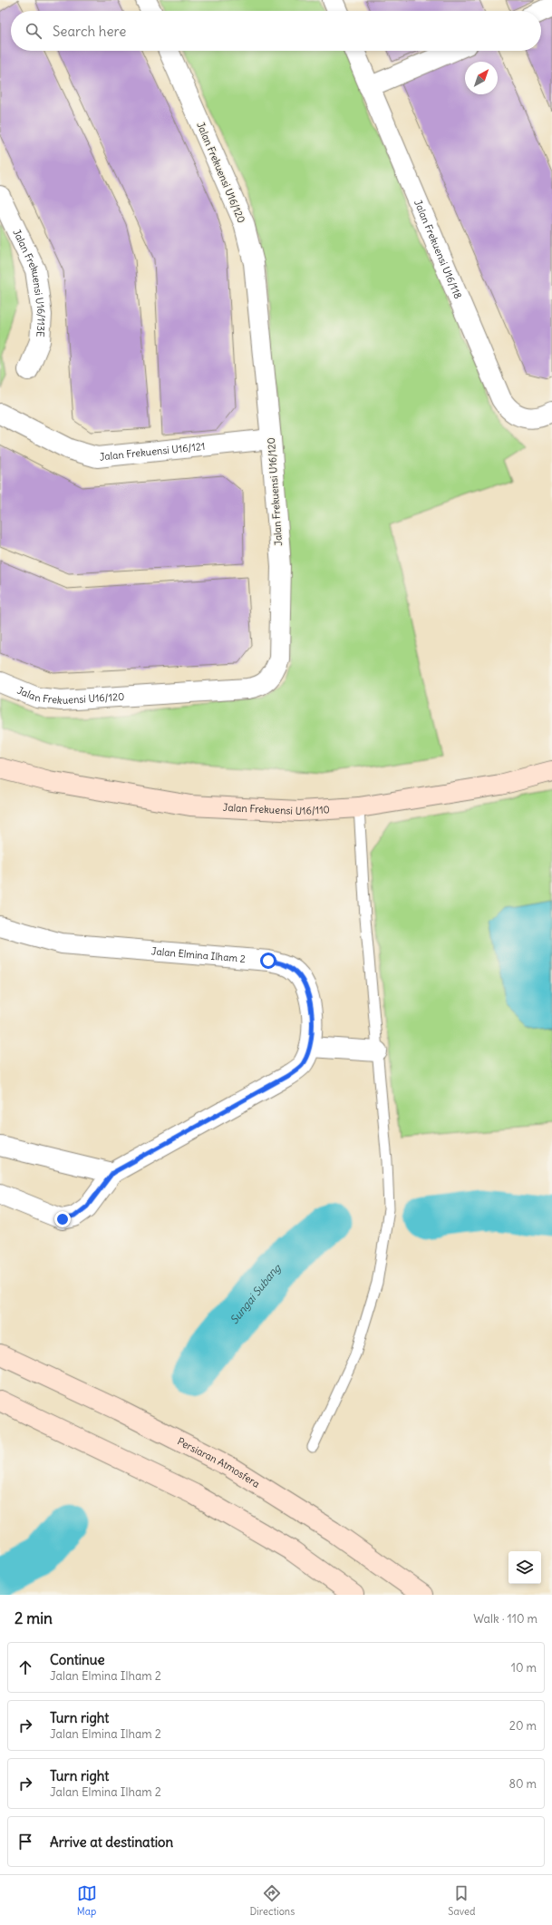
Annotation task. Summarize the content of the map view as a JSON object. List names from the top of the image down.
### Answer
{
  "streets": {
    "main road": ["Jalan Frekuensi U16/110", "Persiaran Atmosfera"],
    "street": [
      "Jalan Frekuensi U16/120",
      "Jalan Frekuensi U16/118",
      "Jalan Frekuensi U16/113E",
      "Jalan Frekuensi U16/121",
      "Jalan Elmina Ilham 2"
    ]
  },
  "crossings": [
    ["Jalan Frekuensi U16/120", "Jalan Frekuensi U16/121"]
  ],
  "water": ["Sungai Subang"],
  "north": "top right",
  "page": {
    "search": "Search here",
    "heading": ["2 min", "Walk · 110 m"],
    "list": [
      ["Continue", "Jalan Elmina Ilham 2", "10 m"],
      ["Turn right", "Jalan Elmina Ilham 2", "20 m"],
      ["Turn right", "Jalan Elmina Ilham 2", "80 m"],
      "Arrive at destination"
    ],
    "nav": ["Map", "Directions", "Saved"]
  }
}
